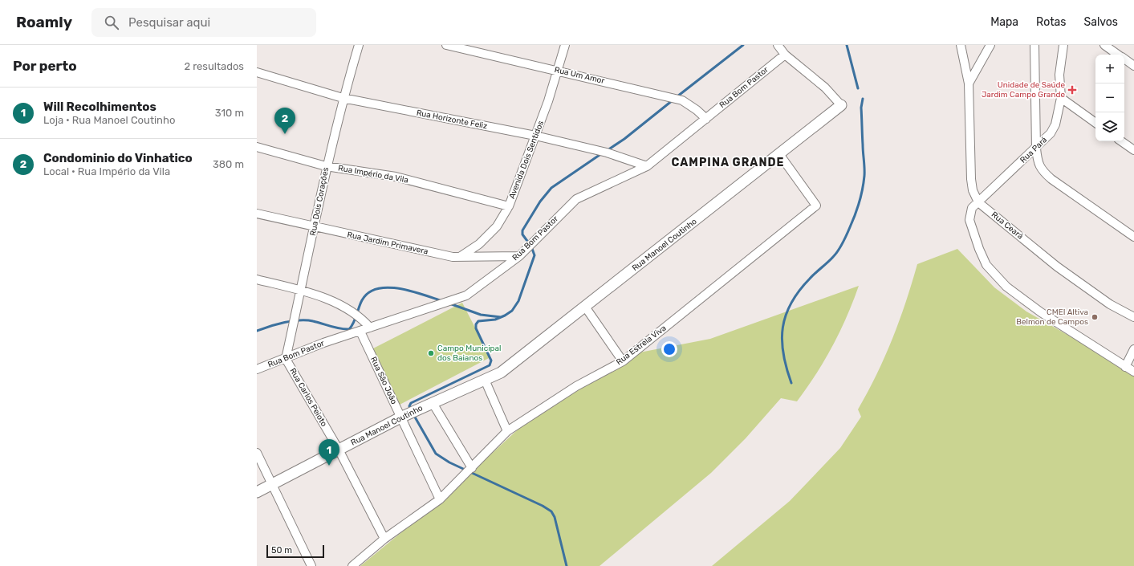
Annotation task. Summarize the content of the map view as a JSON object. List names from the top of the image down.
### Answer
{
  "streets": {
    "street": [
      "Rua Um Amor",
      "Rua Bom Pastor",
      "Rua Horizonte Feliz",
      "Rua Pará",
      "Avenida Dois Sentidos",
      "Rua Império da Vila",
      "Rua Dois Corações",
      "Rua Ceará",
      "Rua Jardim Primavera",
      "Rua Manoel Coutinho",
      "Rua Estrela Viva",
      "Rua São João",
      "Rua Carlos Peioto"
    ]
  },
  "crossings": [
    ["Rua Um Amor", "Rua Bom Pastor"],
    ["Rua Um Amor", "Avenida Dois Sentidos"],
    ["Rua Bom Pastor", "Rua Horizonte Feliz"],
    ["Rua Bom Pastor", "Rua Dois Corações"],
    ["Rua Bom Pastor", "Rua Jardim Primavera"],
    ["Rua Bom Pastor", "Rua São João"],
    ["Rua Bom Pastor", "Rua Carlos Peioto"],
    ["Rua Horizonte Feliz", "Avenida Dois Sentidos"],
    ["Rua Horizonte Feliz", "Rua Dois Corações"],
    ["Rua Pará", "Rua Ceará"],
    ["Avenida Dois Sentidos", "Rua Império da Vila"],
    ["Avenida Dois Sentidos", "Rua Jardim Primavera"],
    ["Rua Império da Vila", "Rua Dois Corações"],
    ["Rua Dois Corações", "Rua Jardim Primavera"],
    ["Rua Dois Corações", "Rua Carlos Peioto"],
    ["Rua Manoel Coutinho", "Rua Estrela Viva"],
    ["Rua Manoel Coutinho", "Rua São João"],
    ["Rua Manoel Coutinho", "Rua Carlos Peioto"],
    ["Rua Estrela Viva", "Rua São João"],
    ["Rua Estrela Viva", "Rua Carlos Peioto"]
  ],
  "districts": ["CAMPINA GRANDE"],
  "places": {
    "health": ["Unidade de Saúde Jardim Campo Grande"],
    "other": ["CMEI Altiva Belmon de Campos", "Campo Municipal dos Baianos"]
  },
  "scale_bar": "50 m",
  "page": {
    "header": "Roamly",
    "search": "Pesquisar aqui",
    "nav": ["Mapa", "Rotas", "Salvos"],
    "heading": ["Por perto", "2 resultados"],
    "map_buttons": ["+", "−"],
    "list": [
      {
        "mark": "1",
        "name": "Will Recolhimentos",
        "note": "Loja · Rua Manoel Coutinho",
        "value": "310 m"
      },
      {
        "mark": "2",
        "name": "Condominio do Vinhatico",
        "note": "Local · Rua Império da Vila",
        "value": "380 m"
      }
    ],
    "pins": ["2", "1"],
    "scale": "50 m"
  }
}
